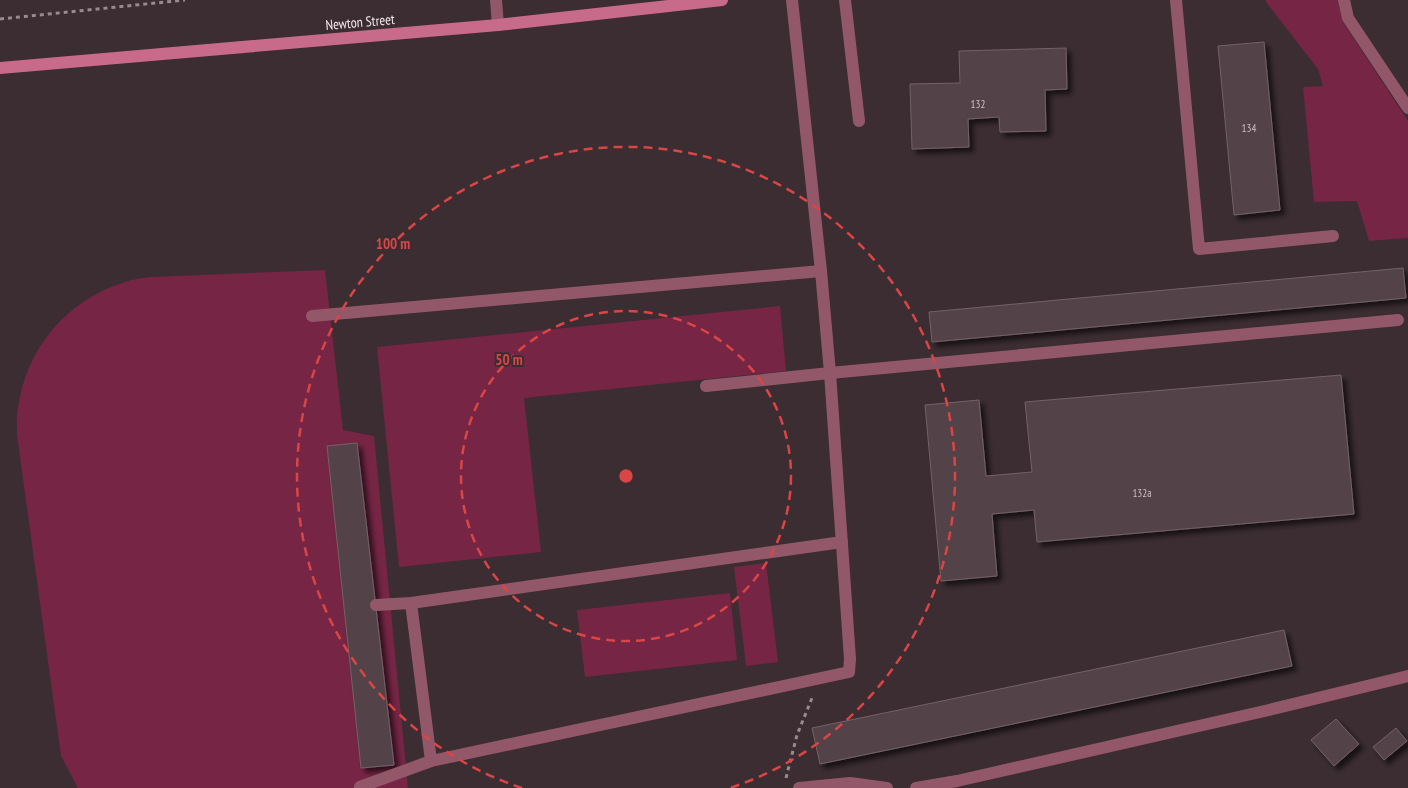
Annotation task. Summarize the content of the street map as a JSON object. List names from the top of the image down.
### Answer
{
  "streets": {
    "street": ["Newton Street"]
  },
  "house_numbers": ["132", "134", "132а"],
  "rings": ["100 m", "50 m"]
}
